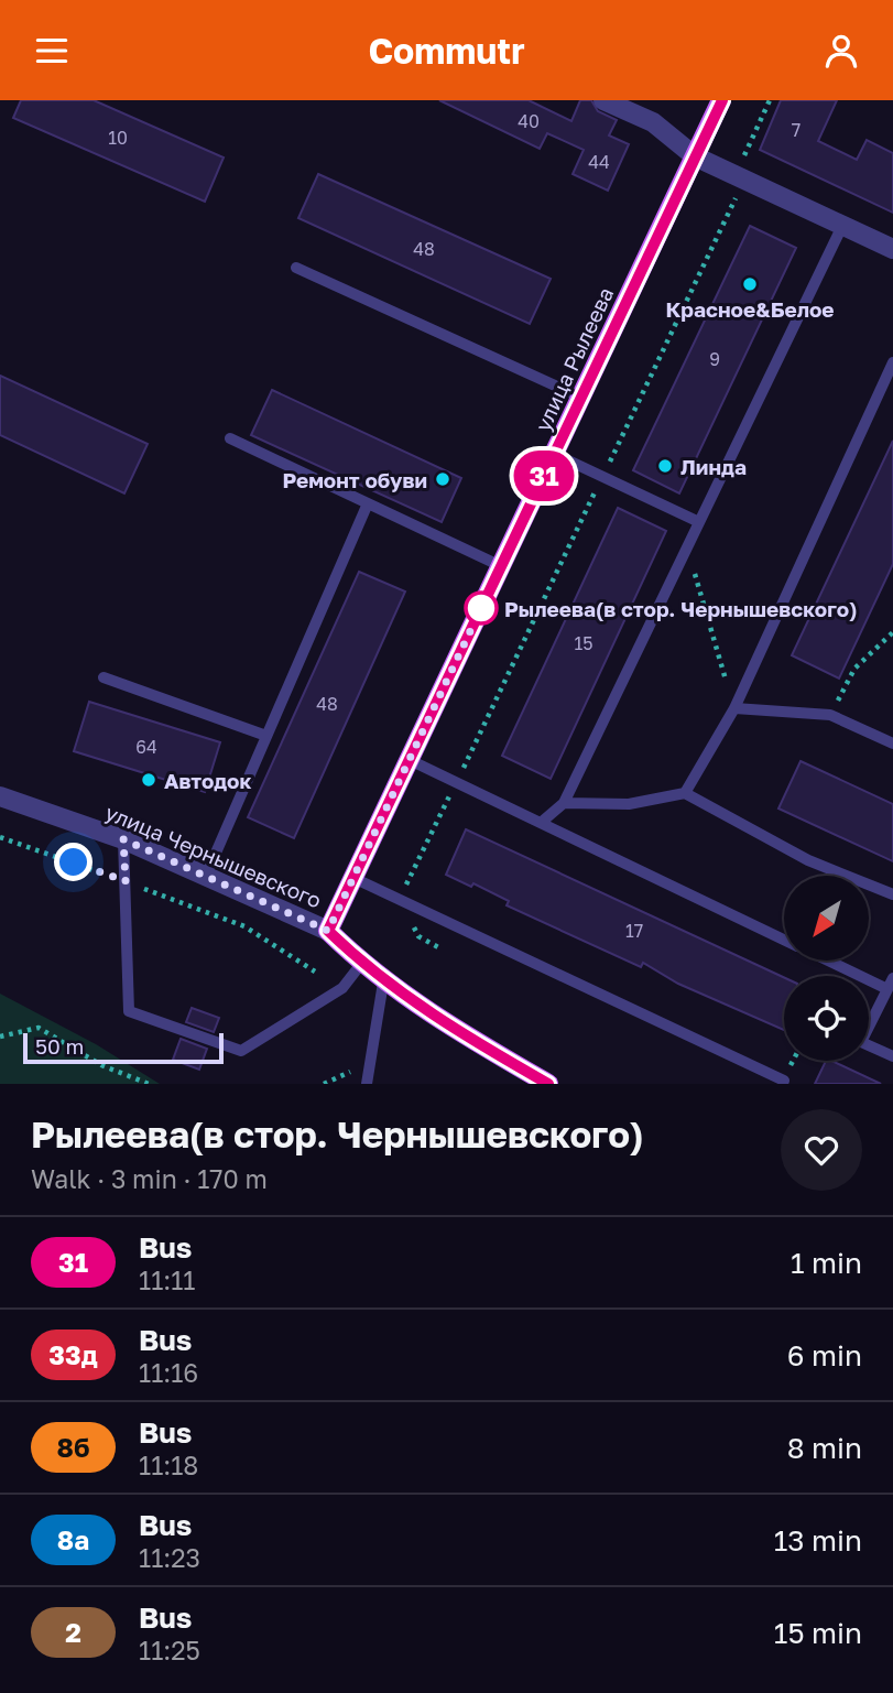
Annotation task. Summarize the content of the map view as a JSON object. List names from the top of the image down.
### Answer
{
  "streets": {
    "main road": ["улица Рылеева", "улица Чернышевского"]
  },
  "crossings": [
    ["улица Рылеева", "улица Чернышевского"]
  ],
  "places": [
    "Красное&Белое",
    "Линда",
    "Ремонт обуви",
    "Рылеева(в стор. Чернышевского)",
    "Автодок"
  ],
  "lines": ["bus line 31"],
  "house_numbers": [
    "40",
    "7",
    "10",
    "44",
    "48",
    "9",
    "15",
    "48",
    "64",
    "17"
  ],
  "scale_bar": "50 m",
  "north": "bottom left",
  "page": {
    "header": "Commutr",
    "on_map": "31",
    "scale": "50 m",
    "heading": ["Рылеева(в стор. Чернышевского)", "Walk · 3 min · 170 m"],
    "list": [
      {
        "mark": "31",
        "name": "Bus",
        "note": "11:11",
        "value": "1 min"
      },
      {
        "mark": "33д",
        "name": "Bus",
        "note": "11:16",
        "value": "6 min"
      },
      {
        "mark": "8б",
        "name": "Bus",
        "note": "11:18",
        "value": "8 min"
      },
      {
        "mark": "8а",
        "name": "Bus",
        "note": "11:23",
        "value": "13 min"
      },
      {
        "mark": "2",
        "name": "Bus",
        "note": "11:25",
        "value": "15 min"
      }
    ]
  }
}
